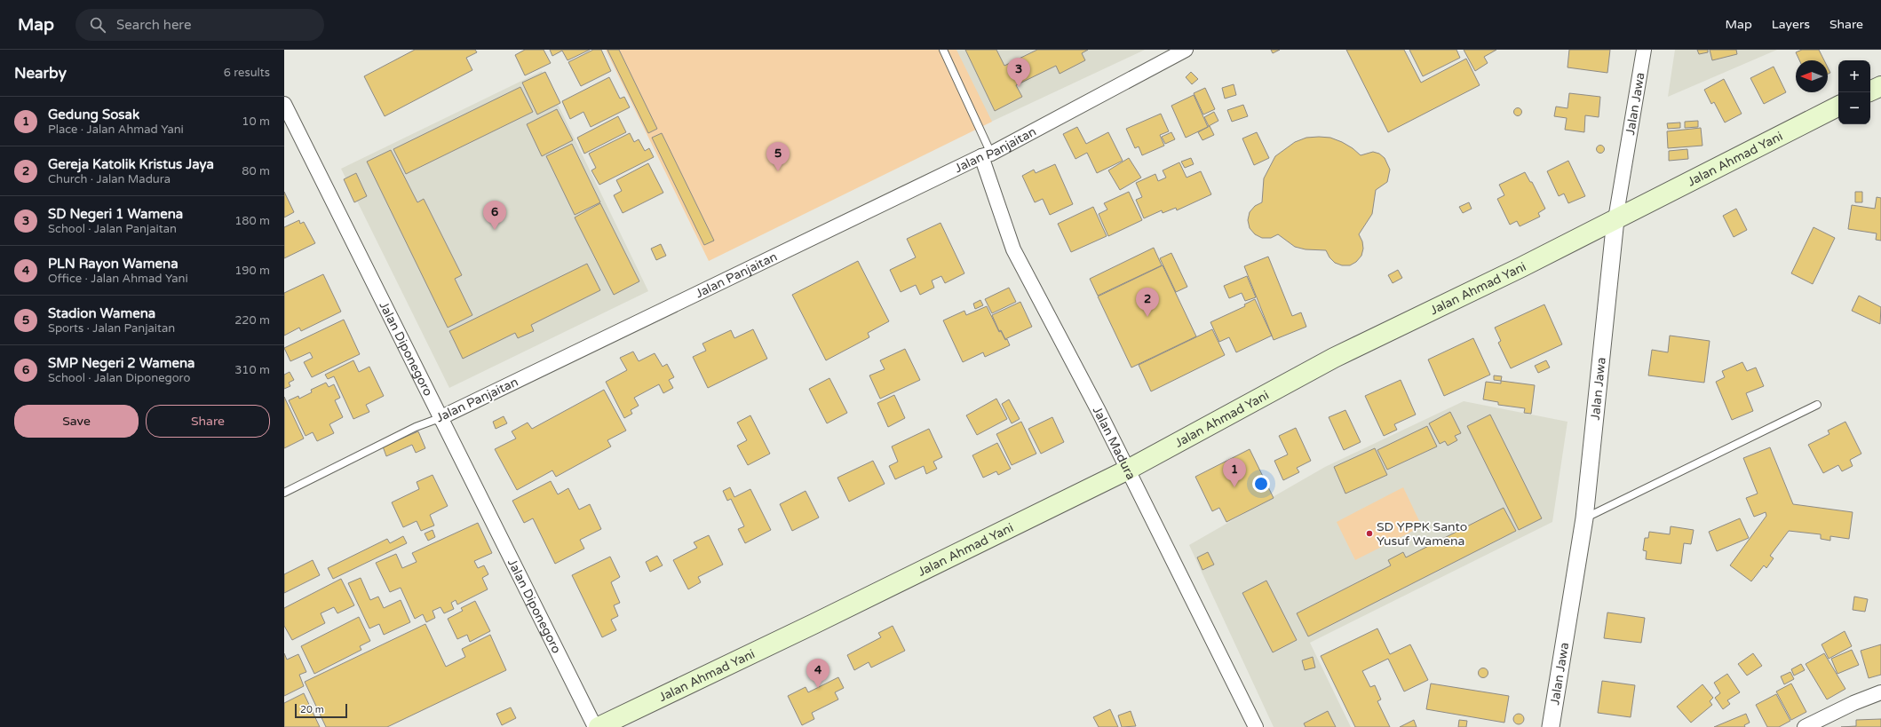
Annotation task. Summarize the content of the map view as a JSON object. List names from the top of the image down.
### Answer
{
  "streets": {
    "main road": ["Jalan Ahmad Yani"],
    "street": [
      "Jalan Jawa",
      "Jalan Panjaitan",
      "Jalan Diponegoro",
      "Jalan Madura"
    ]
  },
  "crossings": [
    ["Jalan Jawa", "Jalan Ahmad Yani"],
    ["Jalan Panjaitan", "Jalan Diponegoro"],
    ["Jalan Panjaitan", "Jalan Madura"],
    ["Jalan Ahmad Yani", "Jalan Madura"]
  ],
  "places": ["SD YPPK Santo Yusuf Wamena"],
  "scale_bar": "20 m",
  "north": "left",
  "page": {
    "header": "Map",
    "search": "Search here",
    "nav": ["Map", "Layers", "Share"],
    "heading": ["Nearby", "6 results"],
    "pins": [
      "3",
      "5",
      "6",
      "2",
      "1",
      "4"
    ],
    "map_buttons": ["+", "−"],
    "list": [
      {
        "mark": "1",
        "name": "Gedung Sosak",
        "note": "Place · Jalan Ahmad Yani",
        "value": "10 m"
      },
      {
        "mark": "2",
        "name": "Gereja Katolik Kristus Jaya",
        "note": "Church · Jalan Madura",
        "value": "80 m"
      },
      {
        "mark": "3",
        "name": "SD Negeri 1 Wamena",
        "note": "School · Jalan Panjaitan",
        "value": "180 m"
      },
      {
        "mark": "4",
        "name": "PLN Rayon Wamena",
        "note": "Office · Jalan Ahmad Yani",
        "value": "190 m"
      },
      {
        "mark": "5",
        "name": "Stadion Wamena",
        "note": "Sports · Jalan Panjaitan",
        "value": "220 m"
      },
      {
        "mark": "6",
        "name": "SMP Negeri 2 Wamena",
        "note": "School · Jalan Diponegoro",
        "value": "310 m"
      }
    ],
    "buttons": ["Save", "Share"],
    "scale": "20 m"
  }
}
